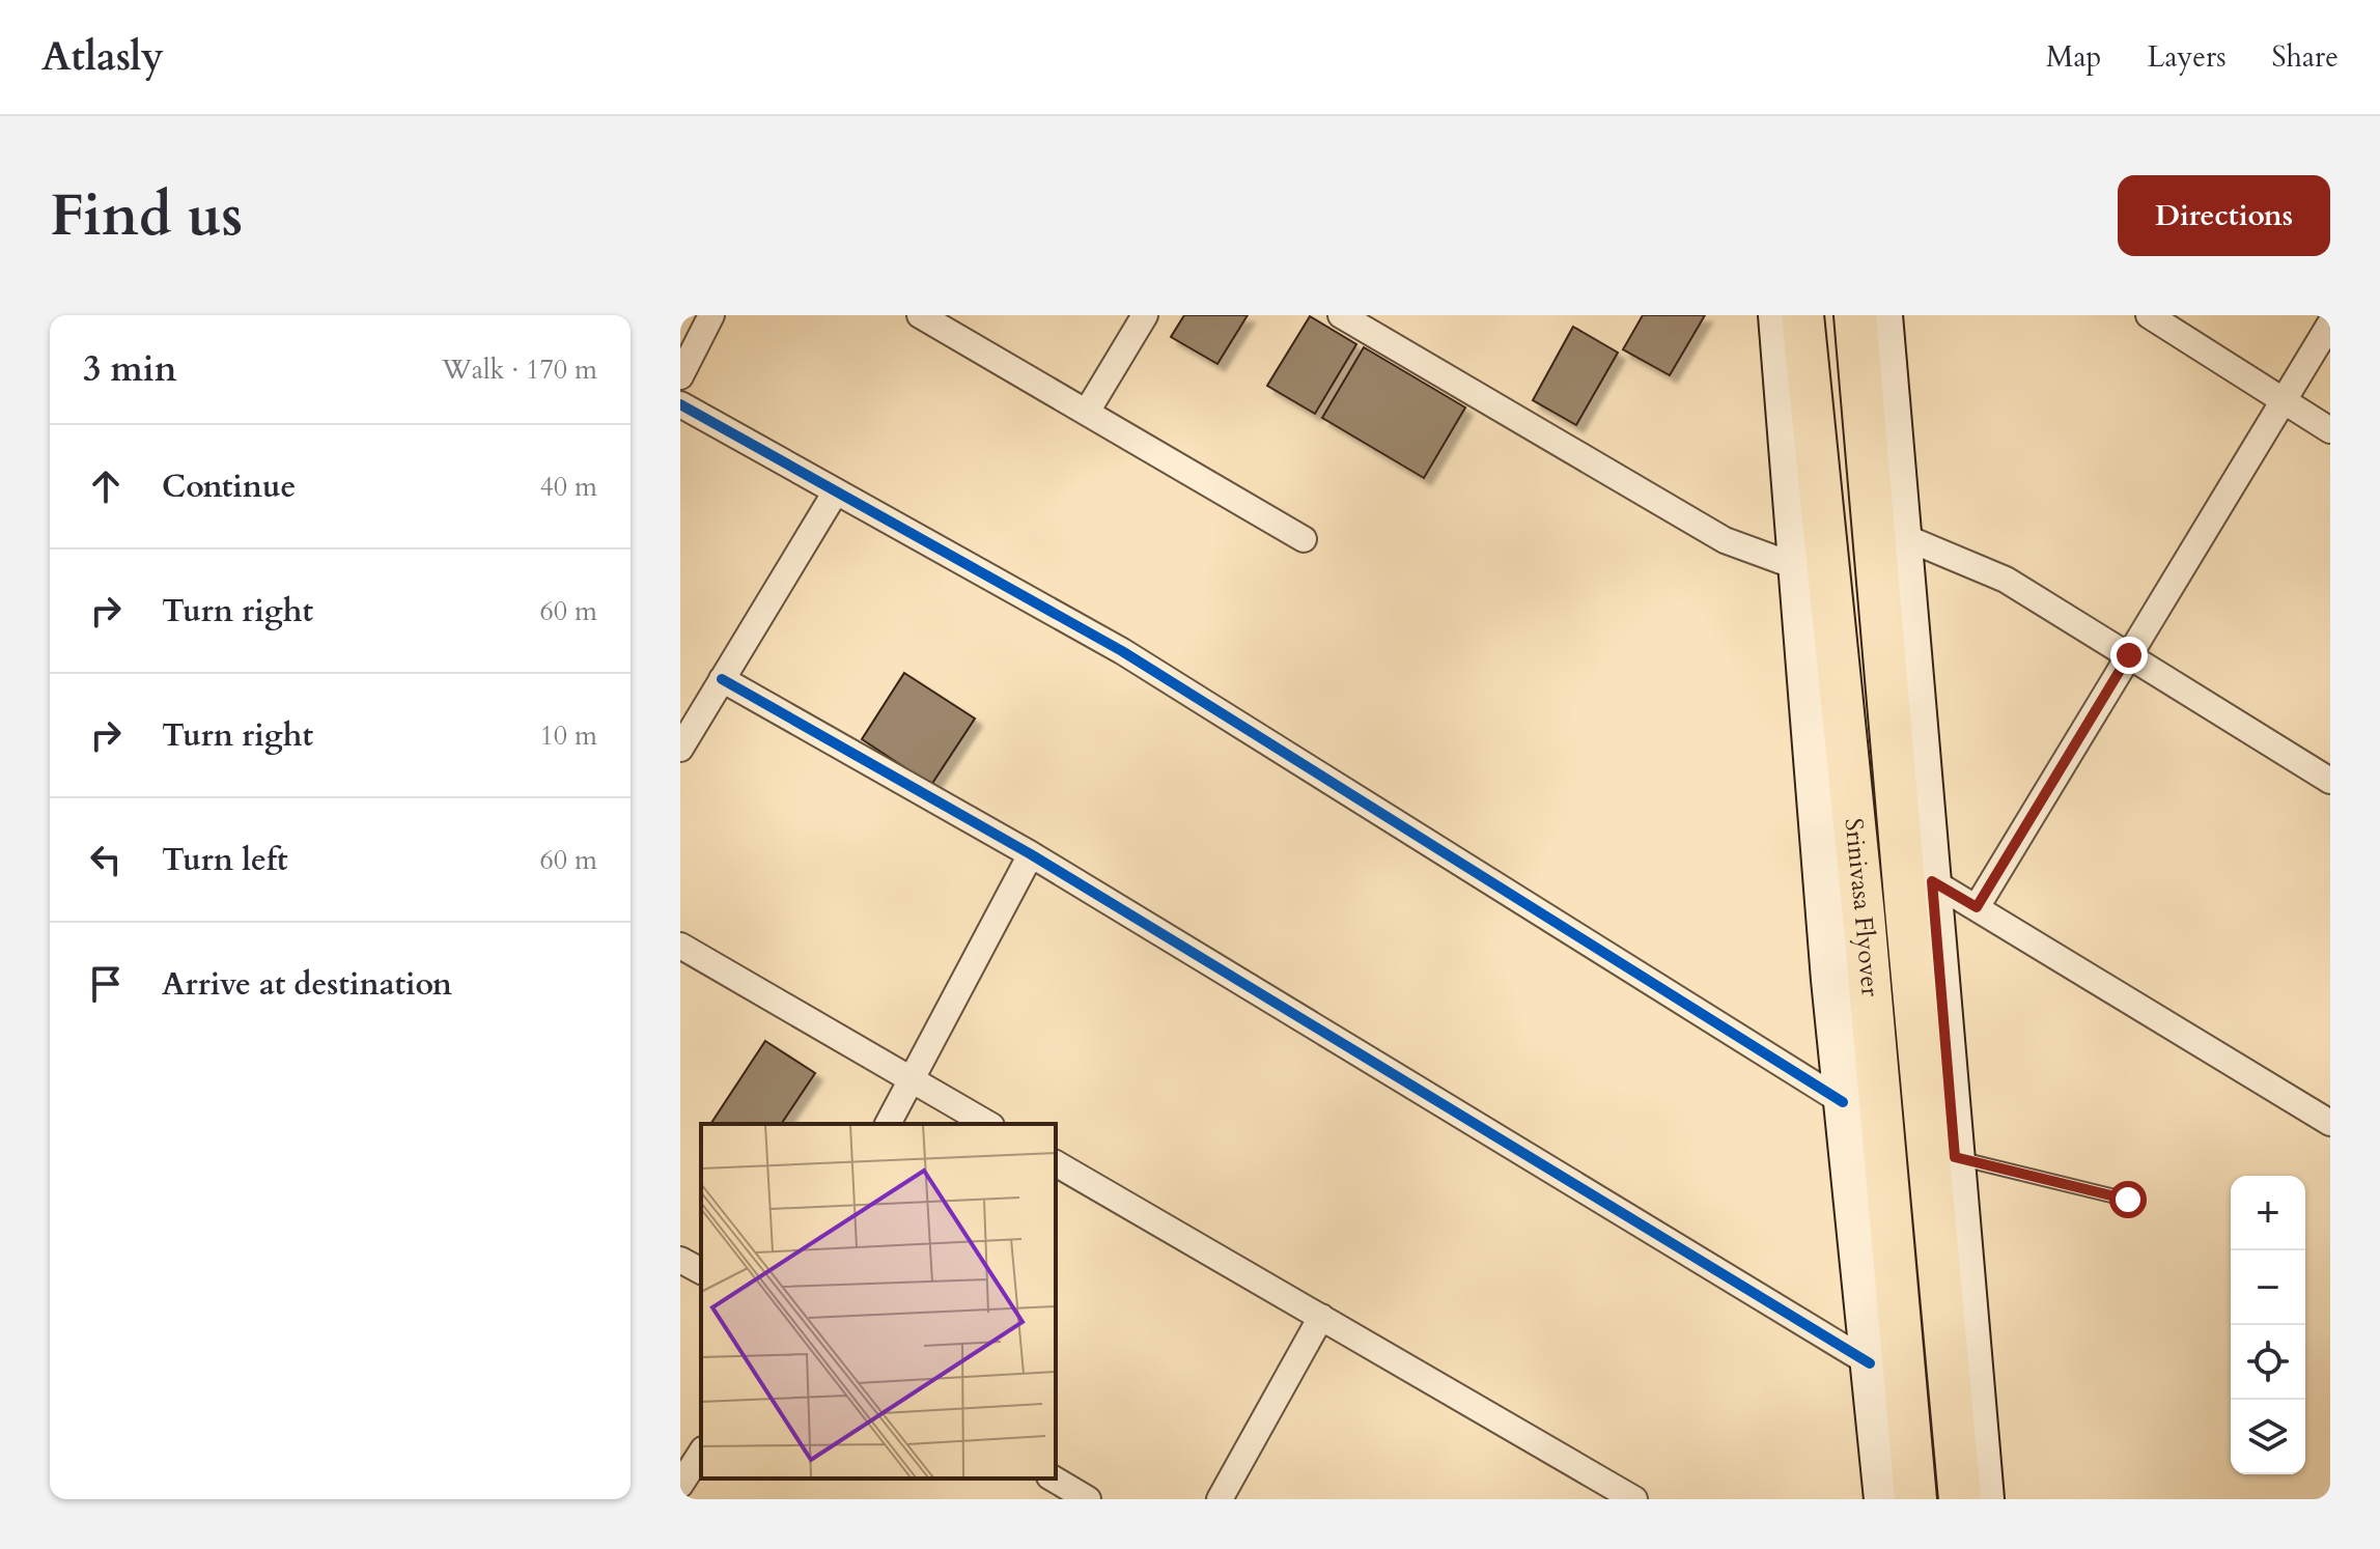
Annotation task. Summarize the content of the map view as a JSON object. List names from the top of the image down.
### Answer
{
  "streets": {
    "main road": ["Srinivasa Flyover"]
  },
  "page": {
    "header": "Atlasly",
    "nav": ["Map", "Layers", "Share"],
    "buttons": "Directions",
    "title": "Find us",
    "heading": ["3 min", "Walk · 170 m"],
    "list": [
      ["Continue", "40 m"],
      ["Turn right", "60 m"],
      ["Turn right", "10 m"],
      ["Turn left", "60 m"],
      "Arrive at destination"
    ],
    "map_buttons": ["+", "−"]
  }
}
